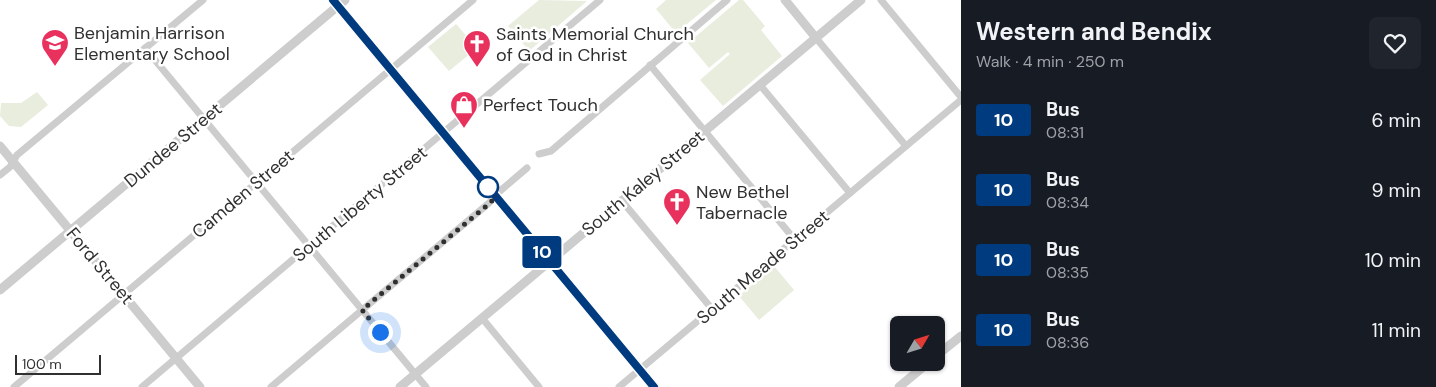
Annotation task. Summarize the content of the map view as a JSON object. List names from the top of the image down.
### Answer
{
  "streets": {
    "street": [
      "Dundee Street",
      "South Kaley Street",
      "Camden Street",
      "South Liberty Street",
      "Ford Street",
      "South Meade Street"
    ]
  },
  "crossings": [
    ["Dundee Street", "Ford Street"],
    ["Camden Street", "Ford Street"],
    ["South Liberty Street", "Ford Street"]
  ],
  "places": {
    "school or university": ["Benjamin Harrison Elementary School"],
    "church": ["Saints Memorial Church of God in Christ", "New Bethel Tabernacle"],
    "shop": ["Perfect Touch"]
  },
  "lines": ["bus line 10"],
  "scale_bar": "100 m",
  "north": "top right",
  "page": {
    "on_map": "10",
    "heading": ["Western and Bendix", "Walk · 4 min · 250 m"],
    "list": [
      {
        "mark": "10",
        "name": "Bus",
        "note": "08:31",
        "value": "6 min"
      },
      {
        "mark": "10",
        "name": "Bus",
        "note": "08:34",
        "value": "9 min"
      },
      {
        "mark": "10",
        "name": "Bus",
        "note": "08:35",
        "value": "10 min"
      },
      {
        "mark": "10",
        "name": "Bus",
        "note": "08:36",
        "value": "11 min"
      }
    ],
    "scale": "100 m"
  }
}
